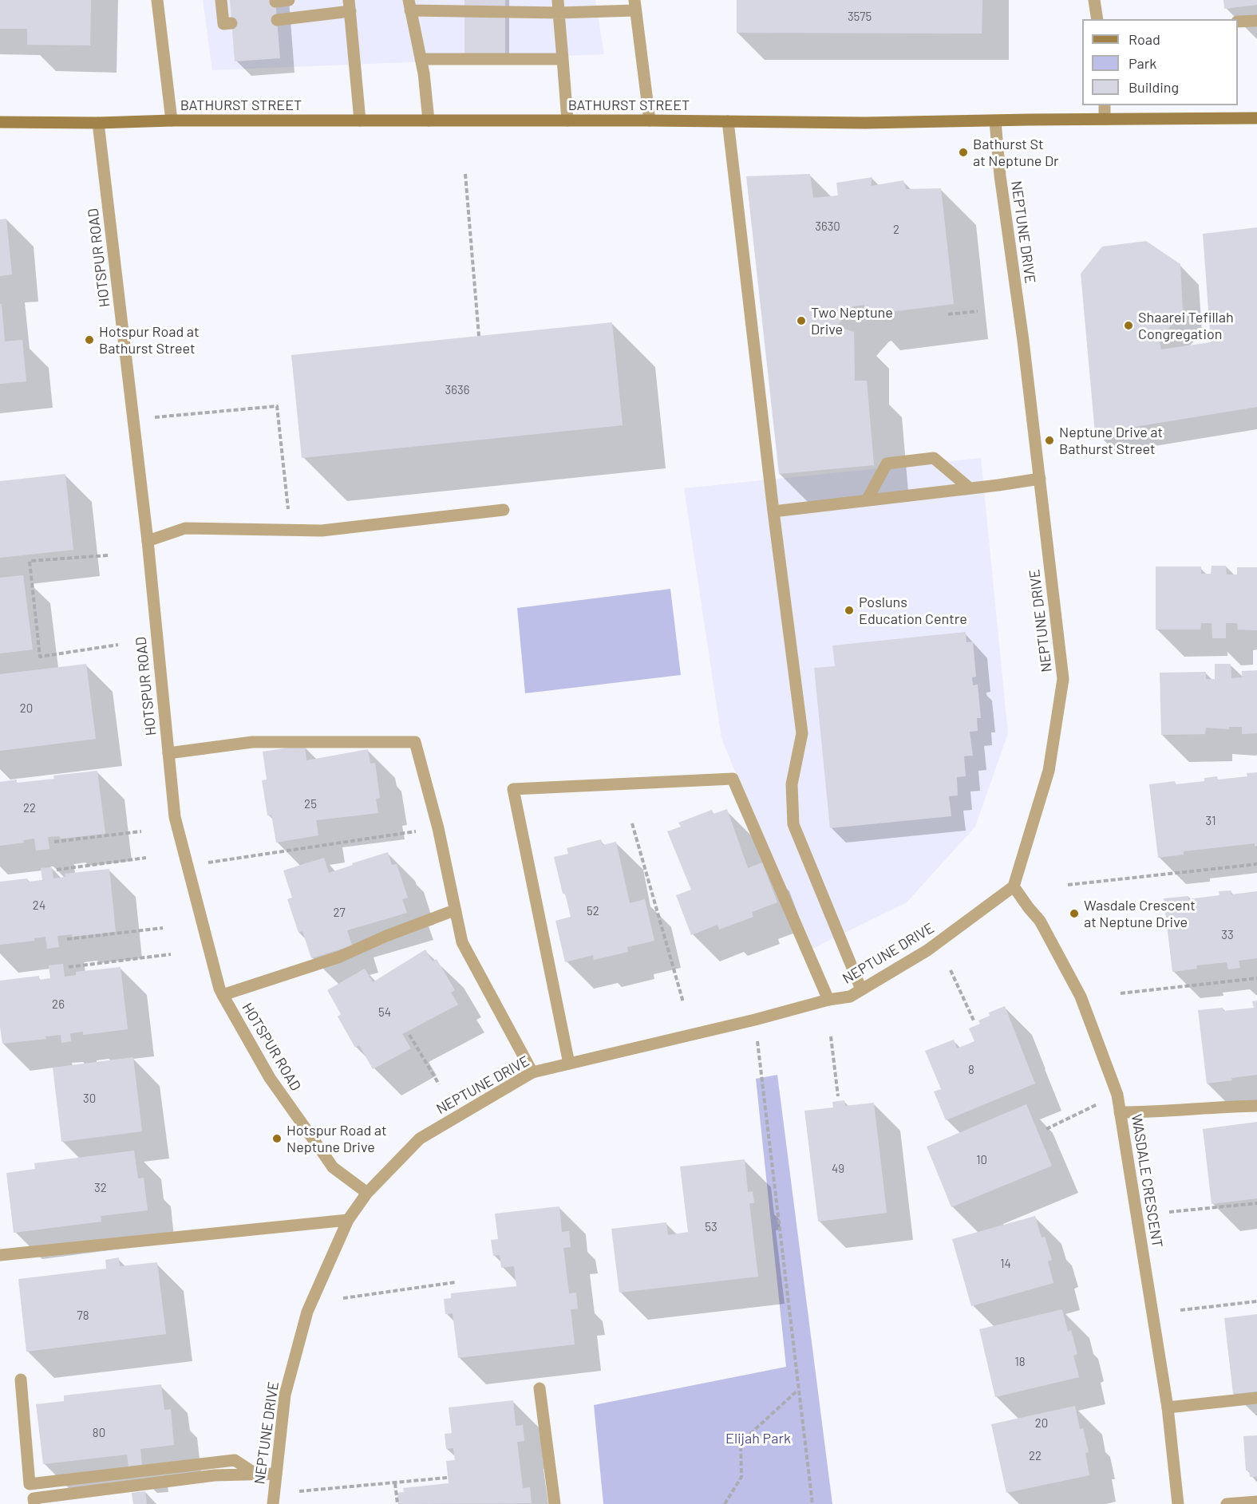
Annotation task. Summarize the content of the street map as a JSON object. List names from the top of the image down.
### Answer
{
  "streets": {
    "main road": ["BATHURST STREET"],
    "street": ["NEPTUNE DRIVE", "HOTSPUR ROAD", "WASDALE CRESCENT"]
  },
  "crossings": [
    ["BATHURST STREET", "NEPTUNE DRIVE"],
    ["BATHURST STREET", "HOTSPUR ROAD"],
    ["NEPTUNE DRIVE", "HOTSPUR ROAD"],
    ["NEPTUNE DRIVE", "WASDALE CRESCENT"]
  ],
  "parks": ["Elijah Park"],
  "places": [
    "Bathurst St at Neptune Dr",
    "Two Neptune Drive",
    "Shaarei Tefillah Congregation",
    "Hotspur Road at Bathurst Street",
    "Neptune Drive at Bathurst Street",
    "Posluns Education Centre",
    "Wasdale Crescent at Neptune Drive",
    "Hotspur Road at Neptune Drive"
  ],
  "house_numbers": [
    "3575",
    "3630",
    "2",
    "3636",
    "20",
    "25",
    "22",
    "31",
    "24",
    "52",
    "27",
    "33",
    "26",
    "54",
    "8",
    "30",
    "10",
    "49",
    "32",
    "53",
    "14",
    "78",
    "18",
    "20",
    "80",
    "22"
  ],
  "legend": ["Road", "Park", "Building"]
}
